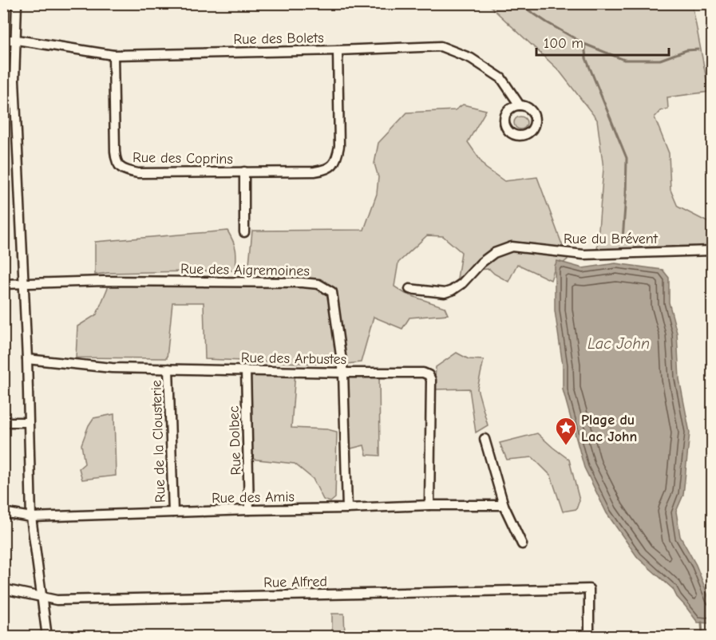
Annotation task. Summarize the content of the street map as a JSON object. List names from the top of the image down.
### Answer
{
  "streets": {
    "street": [
      "Rue des Bolets",
      "Rue des Coprins",
      "Rue du Brévent",
      "Rue des Aigremoines",
      "Rue des Arbustes",
      "Rue Dolbec",
      "Rue de la Clousterie",
      "Rue des Amis",
      "Rue Alfred"
    ]
  },
  "crossings": [
    ["Rue des Bolets", "Rue des Coprins"],
    ["Rue des Aigremoines", "Rue des Arbustes"],
    ["Rue des Aigremoines", "Rue des Amis"],
    ["Rue des Arbustes", "Rue Dolbec"],
    ["Rue des Arbustes", "Rue de la Clousterie"],
    ["Rue des Arbustes", "Rue des Amis"],
    ["Rue Dolbec", "Rue des Amis"],
    ["Rue de la Clousterie", "Rue des Amis"]
  ],
  "water": ["Lac John"],
  "places": {
    "place": ["Plage du Lac John"]
  },
  "scale_bar": "100 m"
}
